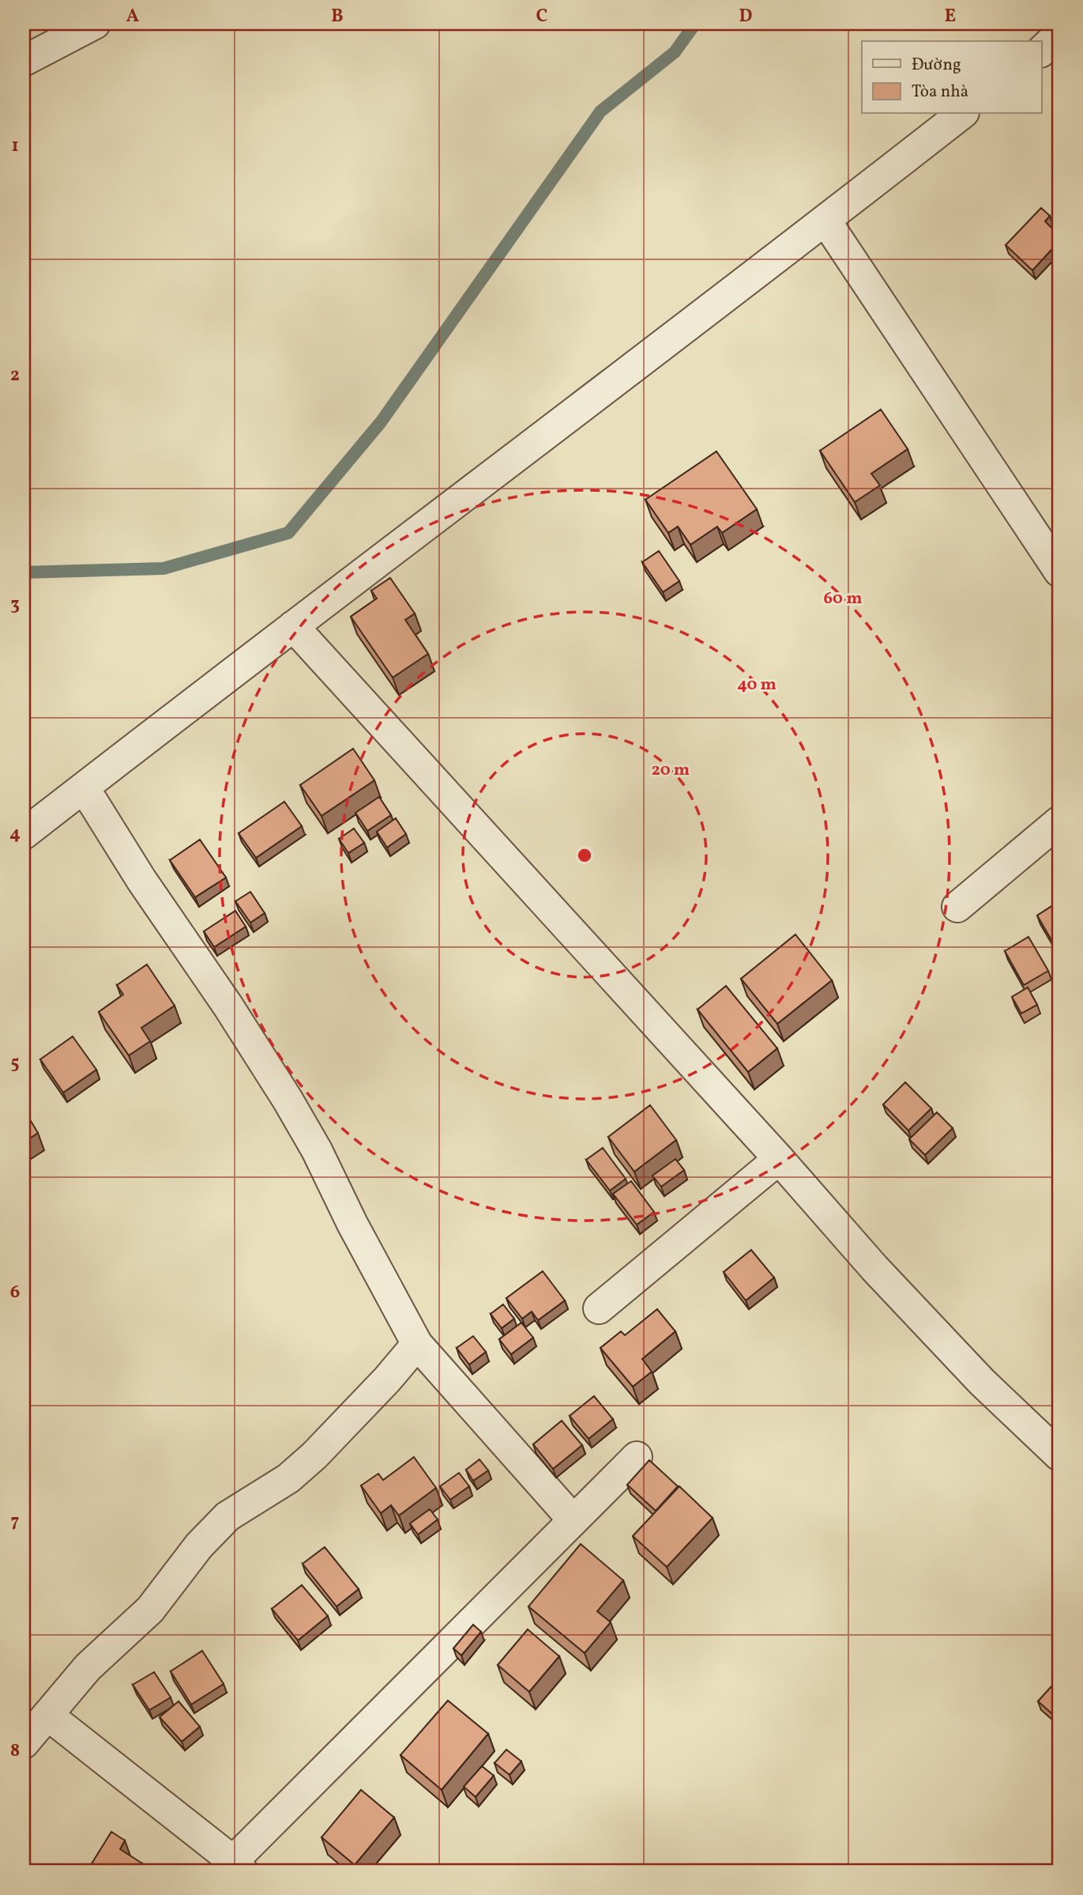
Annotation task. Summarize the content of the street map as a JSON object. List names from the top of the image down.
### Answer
{
  "legend": ["Đường", "Tòa nhà"],
  "grid": {
    "columns": [
      "A",
      "B",
      "C",
      "D",
      "E"
    ],
    "rows": [
      "1",
      "2",
      "3",
      "4",
      "5",
      "6",
      "7",
      "8"
    ]
  },
  "rings": ["60 m", "40 m", "20 m"]
}
